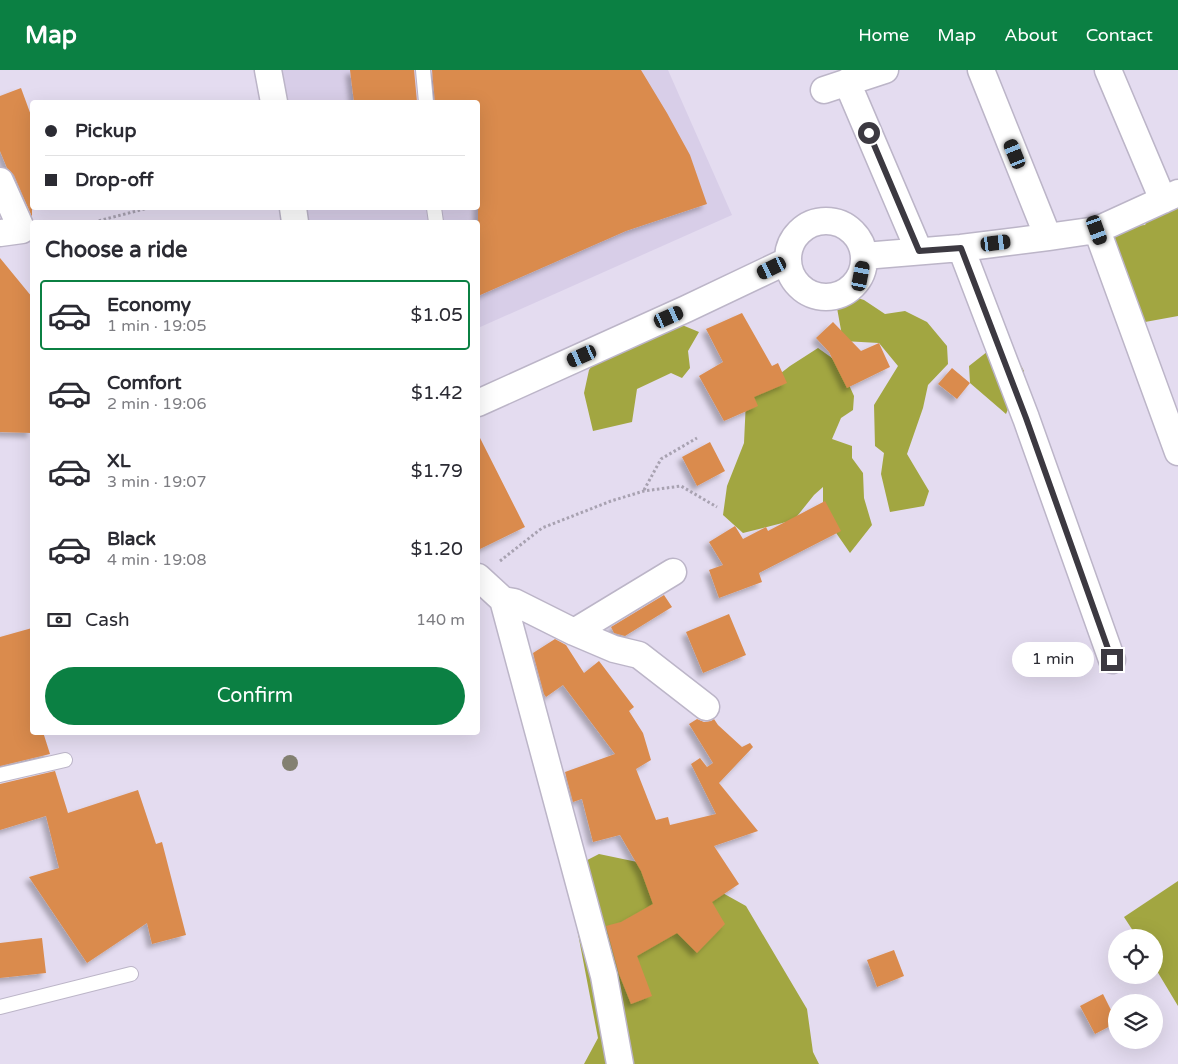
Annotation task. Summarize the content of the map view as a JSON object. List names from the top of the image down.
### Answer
{
  "page": {
    "header": "Map",
    "nav": [
      "Home",
      "Map",
      "About",
      "Contact"
    ],
    "banner": ["Pickup", "Drop-off"],
    "heading": "Choose a ride",
    "list": [
      {
        "name": "Economy",
        "note": "1 min · 19:05",
        "value": "$1.05"
      },
      {
        "name": "Comfort",
        "note": "2 min · 19:06",
        "value": "$1.42"
      },
      {
        "name": "XL",
        "note": "3 min · 19:07",
        "value": "$1.79"
      },
      {
        "name": "Black",
        "note": "4 min · 19:08",
        "value": "$1.20"
      }
    ],
    "pay": ["Cash", "140 m"],
    "bubble": "1 min",
    "buttons": "Confirm"
  }
}
